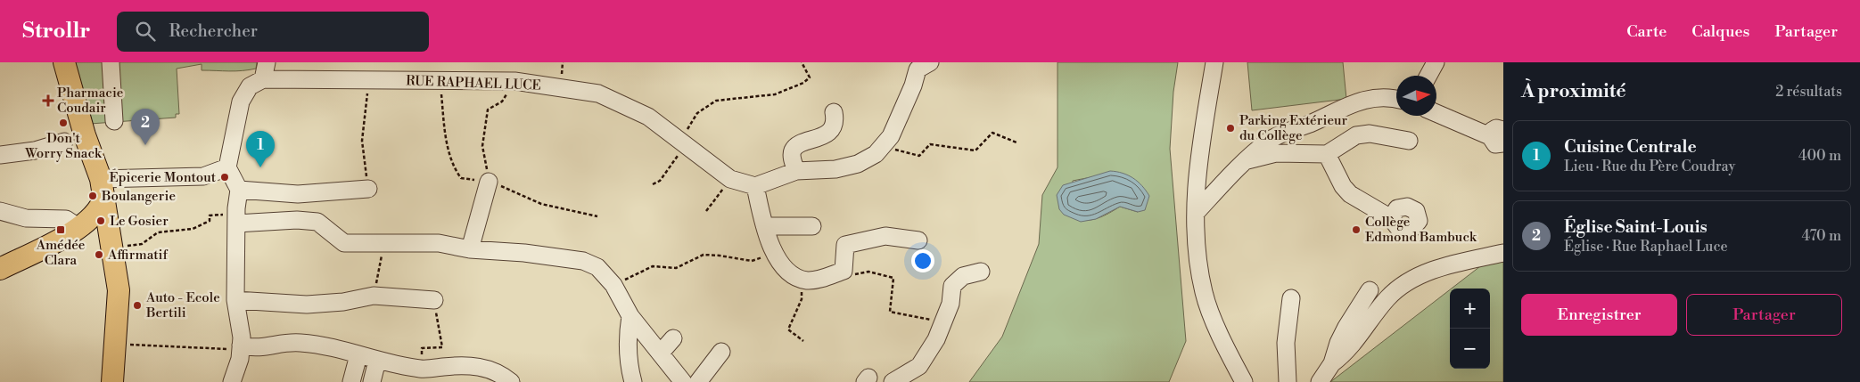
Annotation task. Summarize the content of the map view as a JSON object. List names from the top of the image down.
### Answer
{
  "streets": {
    "street": ["RUE RAPHAEL LUCE"]
  },
  "places": {
    "health": ["Pharmacie Coudair"],
    "other": [
      "Don't Worry Snack",
      "Parking Extérieur du Collège",
      "Épicerie Montout",
      "Boulangerie",
      "Le Gosier",
      "Collège Edmond Bambuck",
      "Affirmatif",
      "Auto - Ecole Bertili"
    ],
    "transit": ["Amédée Clara"]
  },
  "north": "right",
  "page": {
    "header": "Strollr",
    "search": "Rechercher",
    "nav": ["Carte", "Calques", "Partager"],
    "heading": ["À proximité", "2 résultats"],
    "pins": ["2", "1"],
    "list": [
      {
        "mark": "1",
        "name": "Cuisine Centrale",
        "note": "Lieu · Rue du Père Coudray",
        "value": "400 m"
      },
      {
        "mark": "2",
        "name": "Église Saint-Louis",
        "note": "Église · Rue Raphael Luce",
        "value": "470 m"
      }
    ],
    "buttons": ["Enregistrer", "Partager"],
    "map_buttons": ["+", "−"]
  }
}
